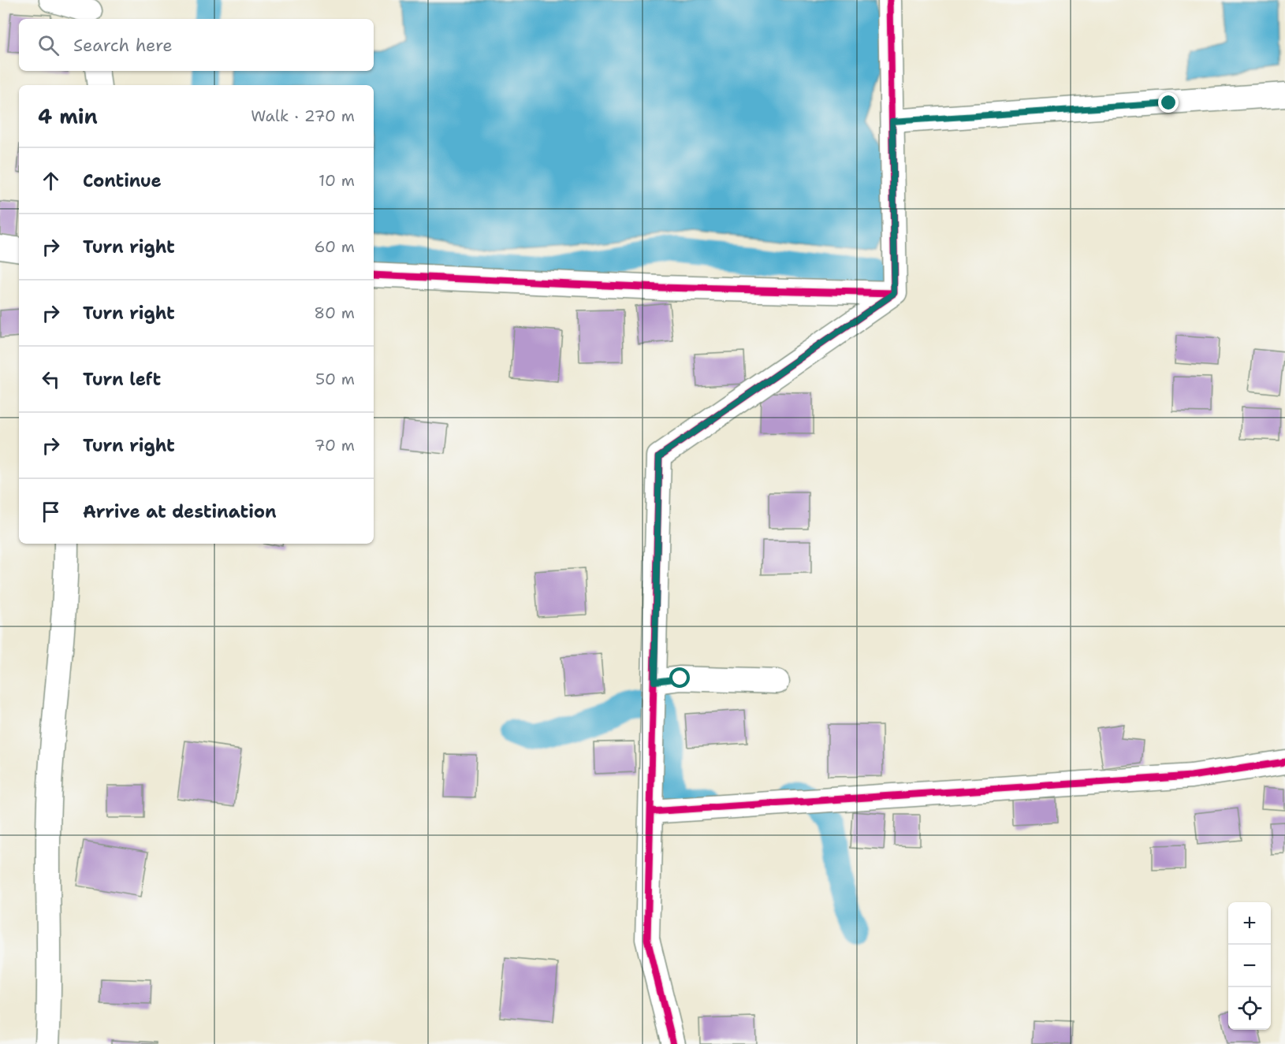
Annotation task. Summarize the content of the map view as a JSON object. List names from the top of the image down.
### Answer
{
  "page": {
    "search": "Search here",
    "heading": ["4 min", "Walk · 270 m"],
    "list": [
      ["Continue", "10 m"],
      ["Turn right", "60 m"],
      ["Turn right", "80 m"],
      ["Turn left", "50 m"],
      ["Turn right", "70 m"],
      "Arrive at destination"
    ],
    "map_buttons": ["+", "−"]
  }
}
